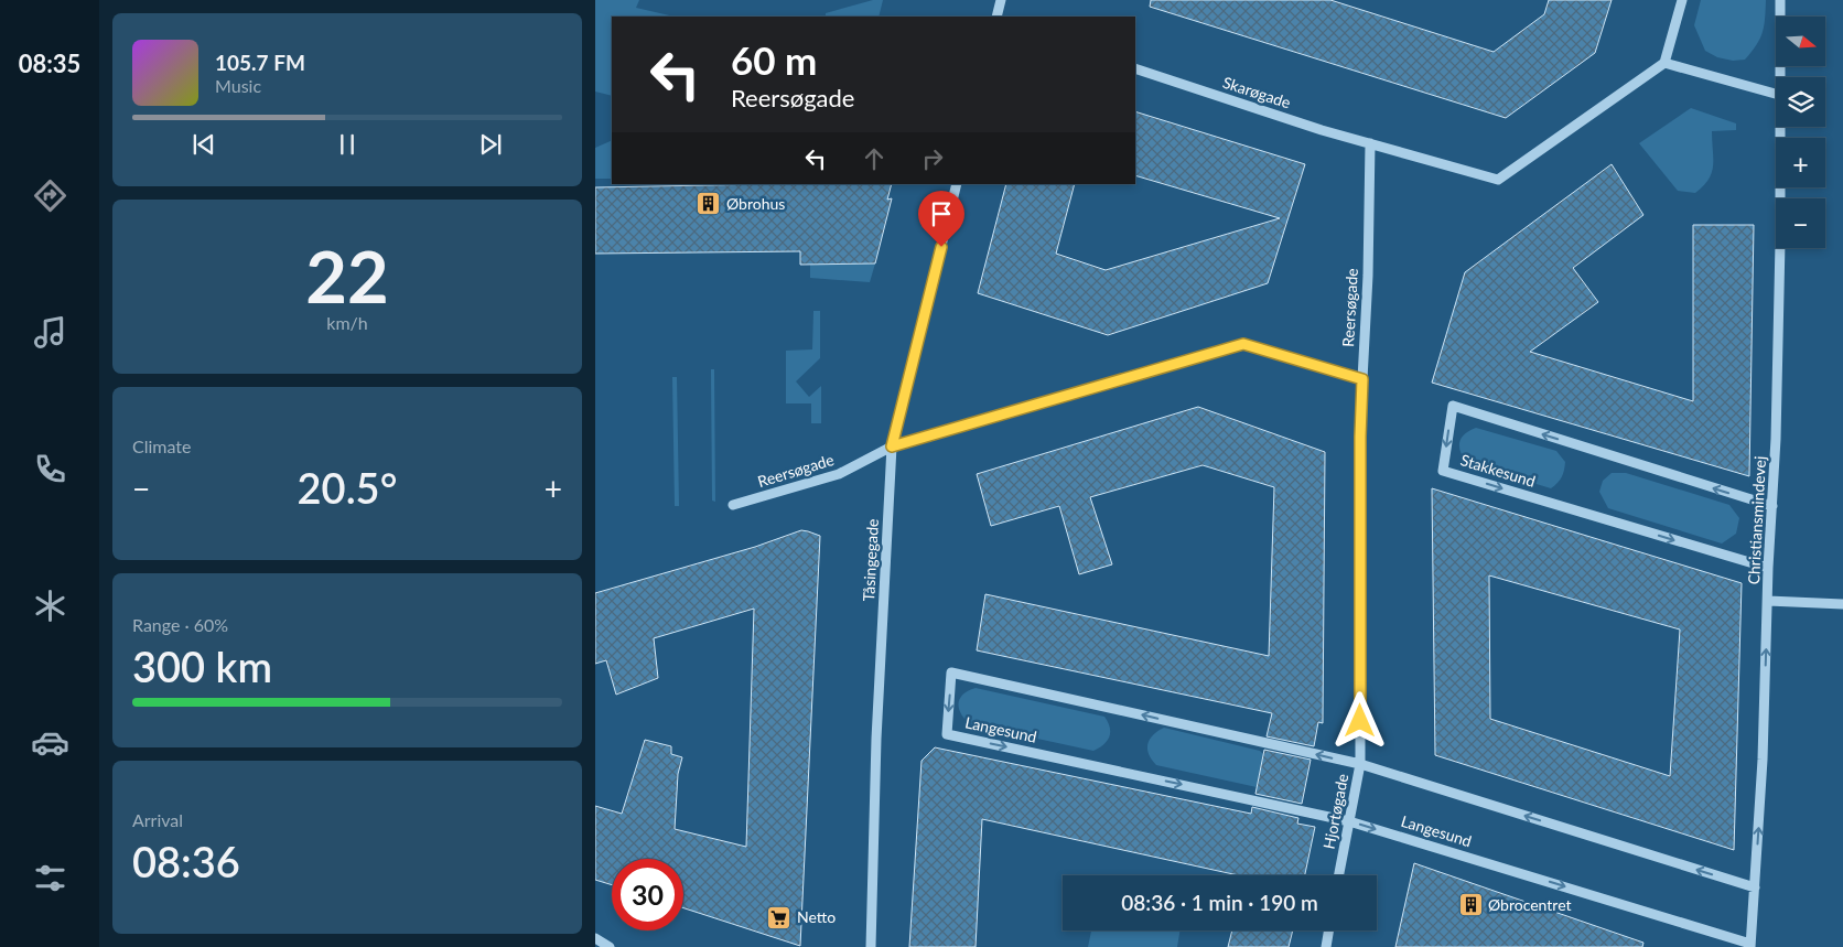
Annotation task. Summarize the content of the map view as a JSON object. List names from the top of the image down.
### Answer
{
  "streets": {
    "street": [
      "Skarøgade",
      "Reersøgade",
      "Stakkesund",
      "Christiansmindevej",
      "Tåsingegade",
      "Langesund",
      "Hjortøgade"
    ]
  },
  "crossings": [
    ["Skarøgade", "Reersøgade"],
    ["Reersøgade", "Tåsingegade"],
    ["Reersøgade", "Hjortøgade"],
    ["Stakkesund", "Christiansmindevej"],
    ["Christiansmindevej", "Langesund"],
    ["Langesund", "Hjortøgade"]
  ],
  "places": {
    "building": ["Øbrohus", "Øbrocentret"],
    "supermarket": ["Netto"]
  },
  "north": "right",
  "page": {
    "tabs": "08:35",
    "map_buttons": ["+", "−"],
    "turn": ["60 m", "Reersøgade"],
    "song": ["105.7 FM", "Music"],
    "tile": [
      ["22", "km/h"],
      "Climate",
      ["Range · 60%", "300 km"],
      ["Arrival", "08:36"]
    ],
    "heat": ["−", "20.5°", "+"],
    "limit": "30",
    "trip": "08:36 · 1 min · 190 m"
  }
}
